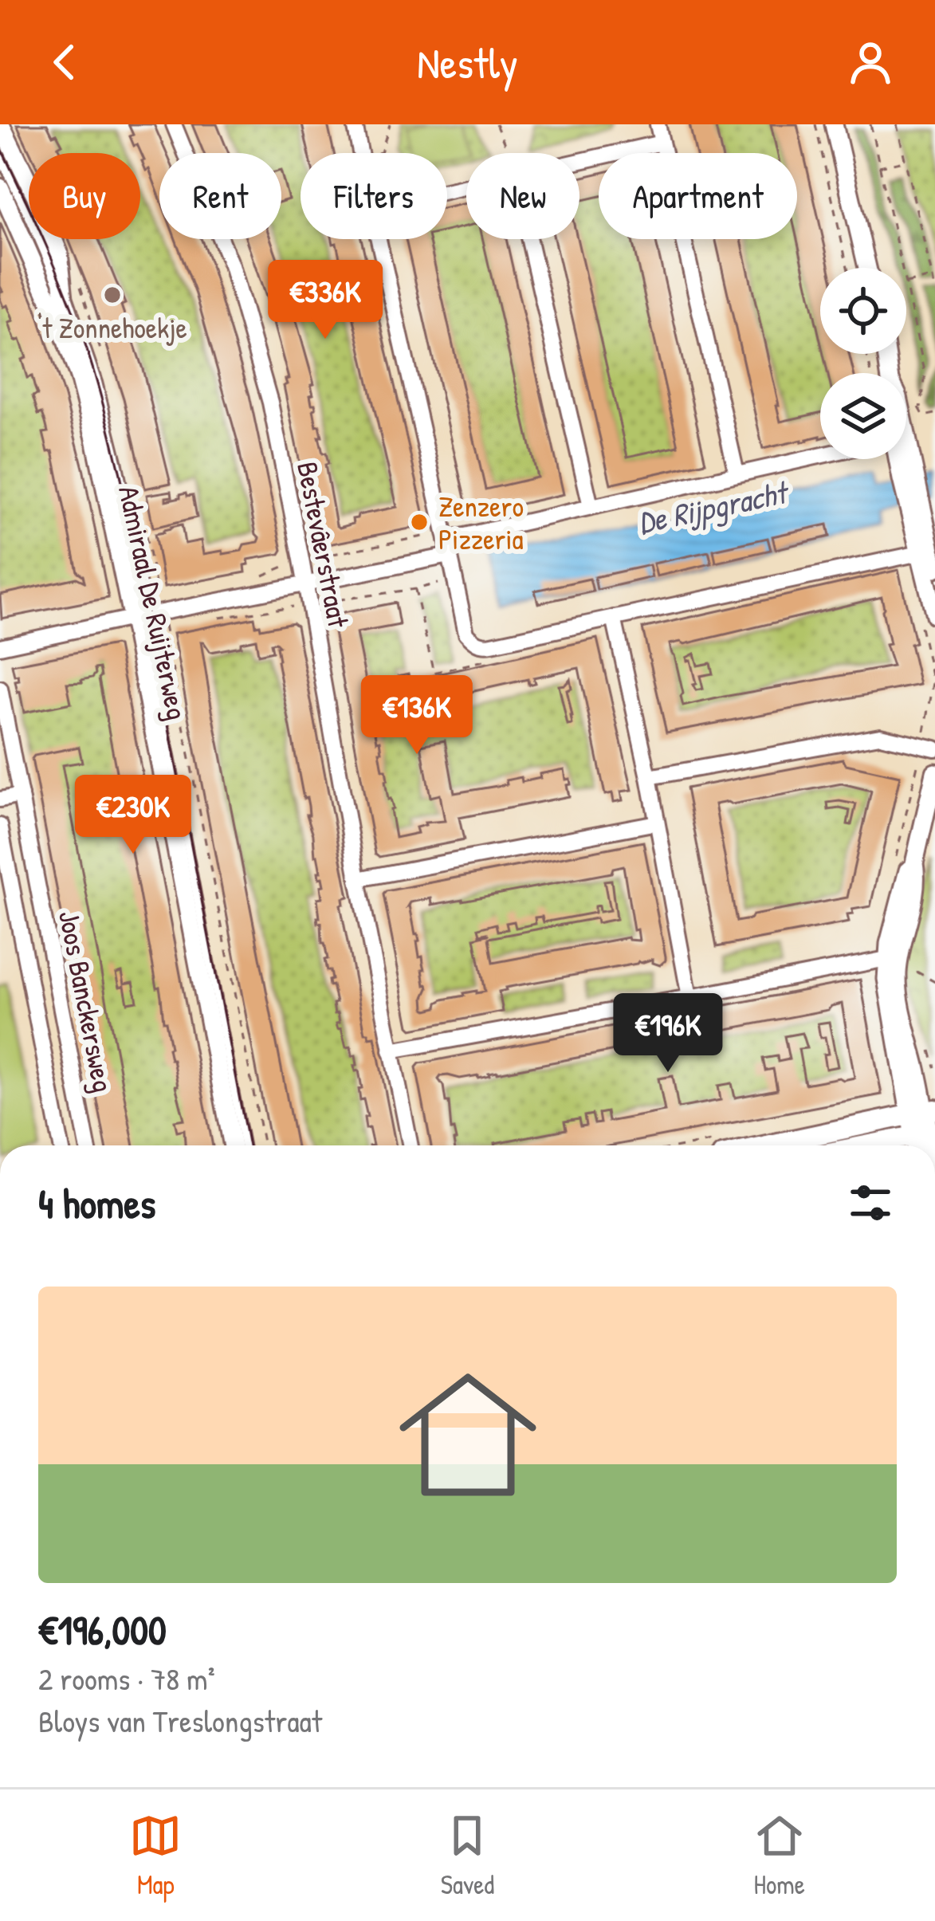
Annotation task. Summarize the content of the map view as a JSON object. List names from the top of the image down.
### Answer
{
  "streets": {
    "street": ["Bestevâerstraat", "Admiraal De Ruijterweg", "Joos Banckersweg"]
  },
  "water": ["De Rijpgracht"],
  "places": ["'t Zonnehoekje", "Zenzero Pizzeria"],
  "page": {
    "header": "Nestly",
    "chip": [
      "Buy",
      "Rent",
      "Filters",
      "New",
      "Apartment"
    ],
    "price": [
      "€336K",
      "€136K",
      "€230K",
      "€196K"
    ],
    "heading": "4 homes",
    "list": [
      {
        "name": "€196,000",
        "note": "2 rooms · 78 m² · Bloys van Treslongstraat"
      }
    ],
    "tabs": ["Map", "Saved", "Home"]
  }
}
